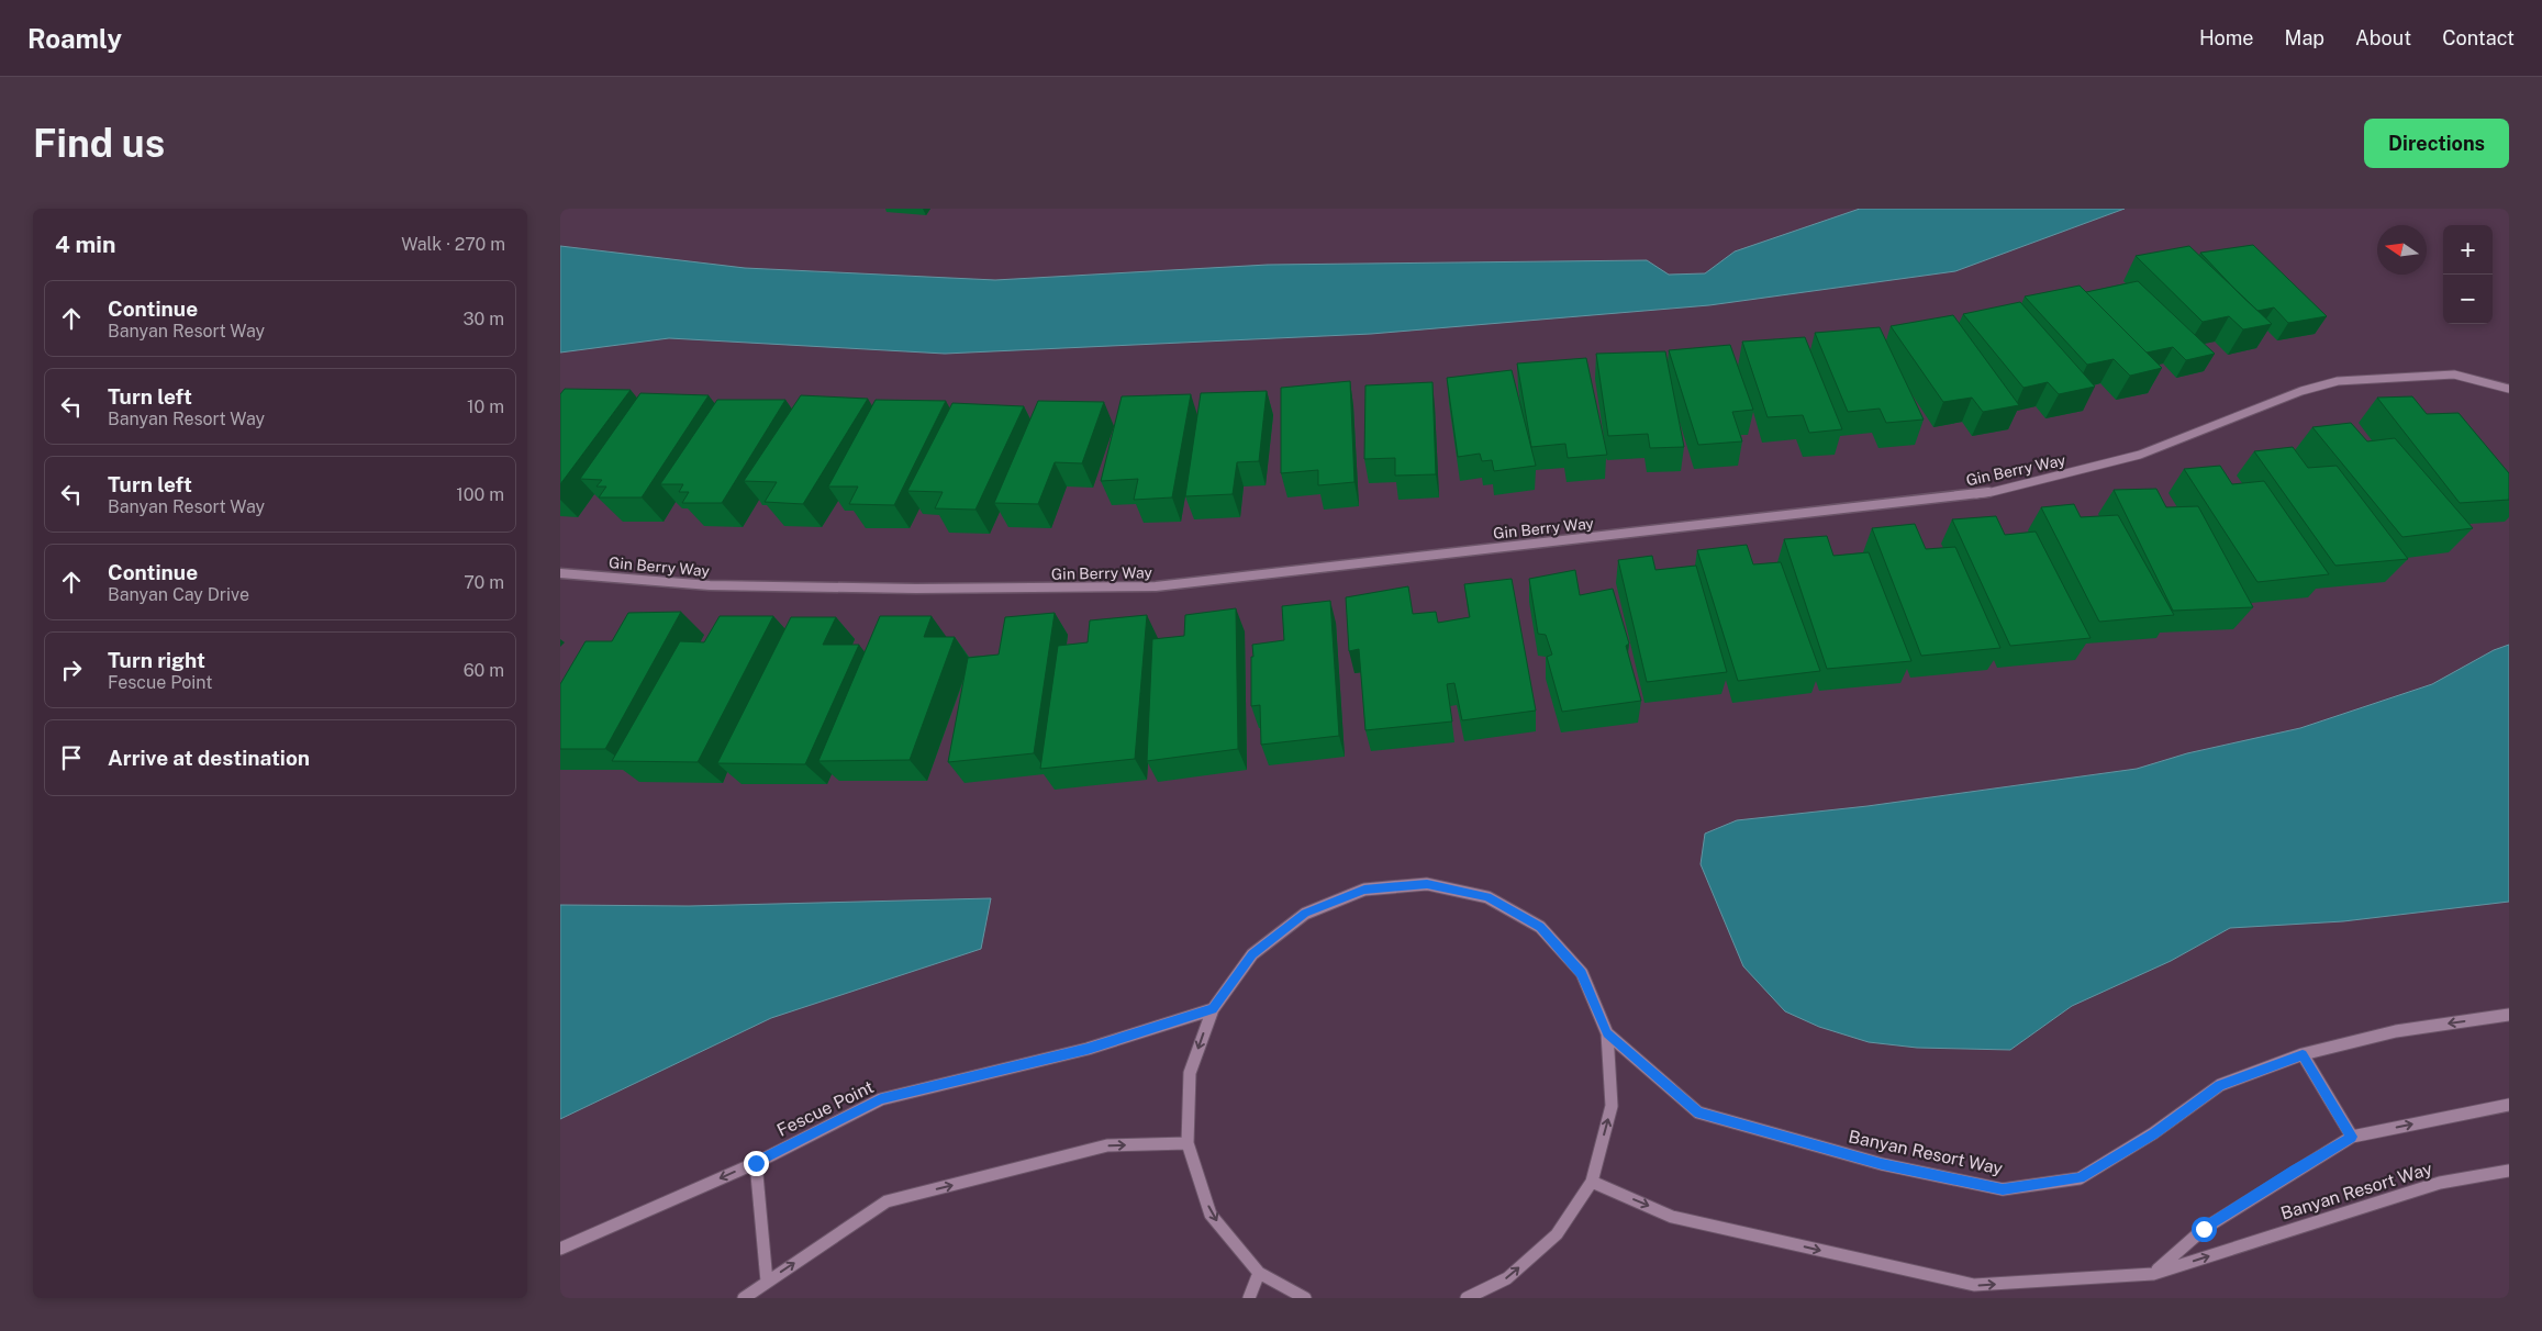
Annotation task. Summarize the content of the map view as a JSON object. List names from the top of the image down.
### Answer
{
  "streets": {
    "street": ["Gin Berry Way", "Fescue Point", "Banyan Resort Way"]
  },
  "north": "left",
  "page": {
    "header": "Roamly",
    "nav": [
      "Home",
      "Map",
      "About",
      "Contact"
    ],
    "buttons": "Directions",
    "title": "Find us",
    "heading": ["4 min", "Walk · 270 m"],
    "map_buttons": ["+", "−"],
    "list": [
      ["Continue", "Banyan Resort Way", "30 m"],
      ["Turn left", "Banyan Resort Way", "10 m"],
      ["Turn left", "Banyan Resort Way", "100 m"],
      ["Continue", "Banyan Cay Drive", "70 m"],
      ["Turn right", "Fescue Point", "60 m"],
      "Arrive at destination"
    ]
  }
}
